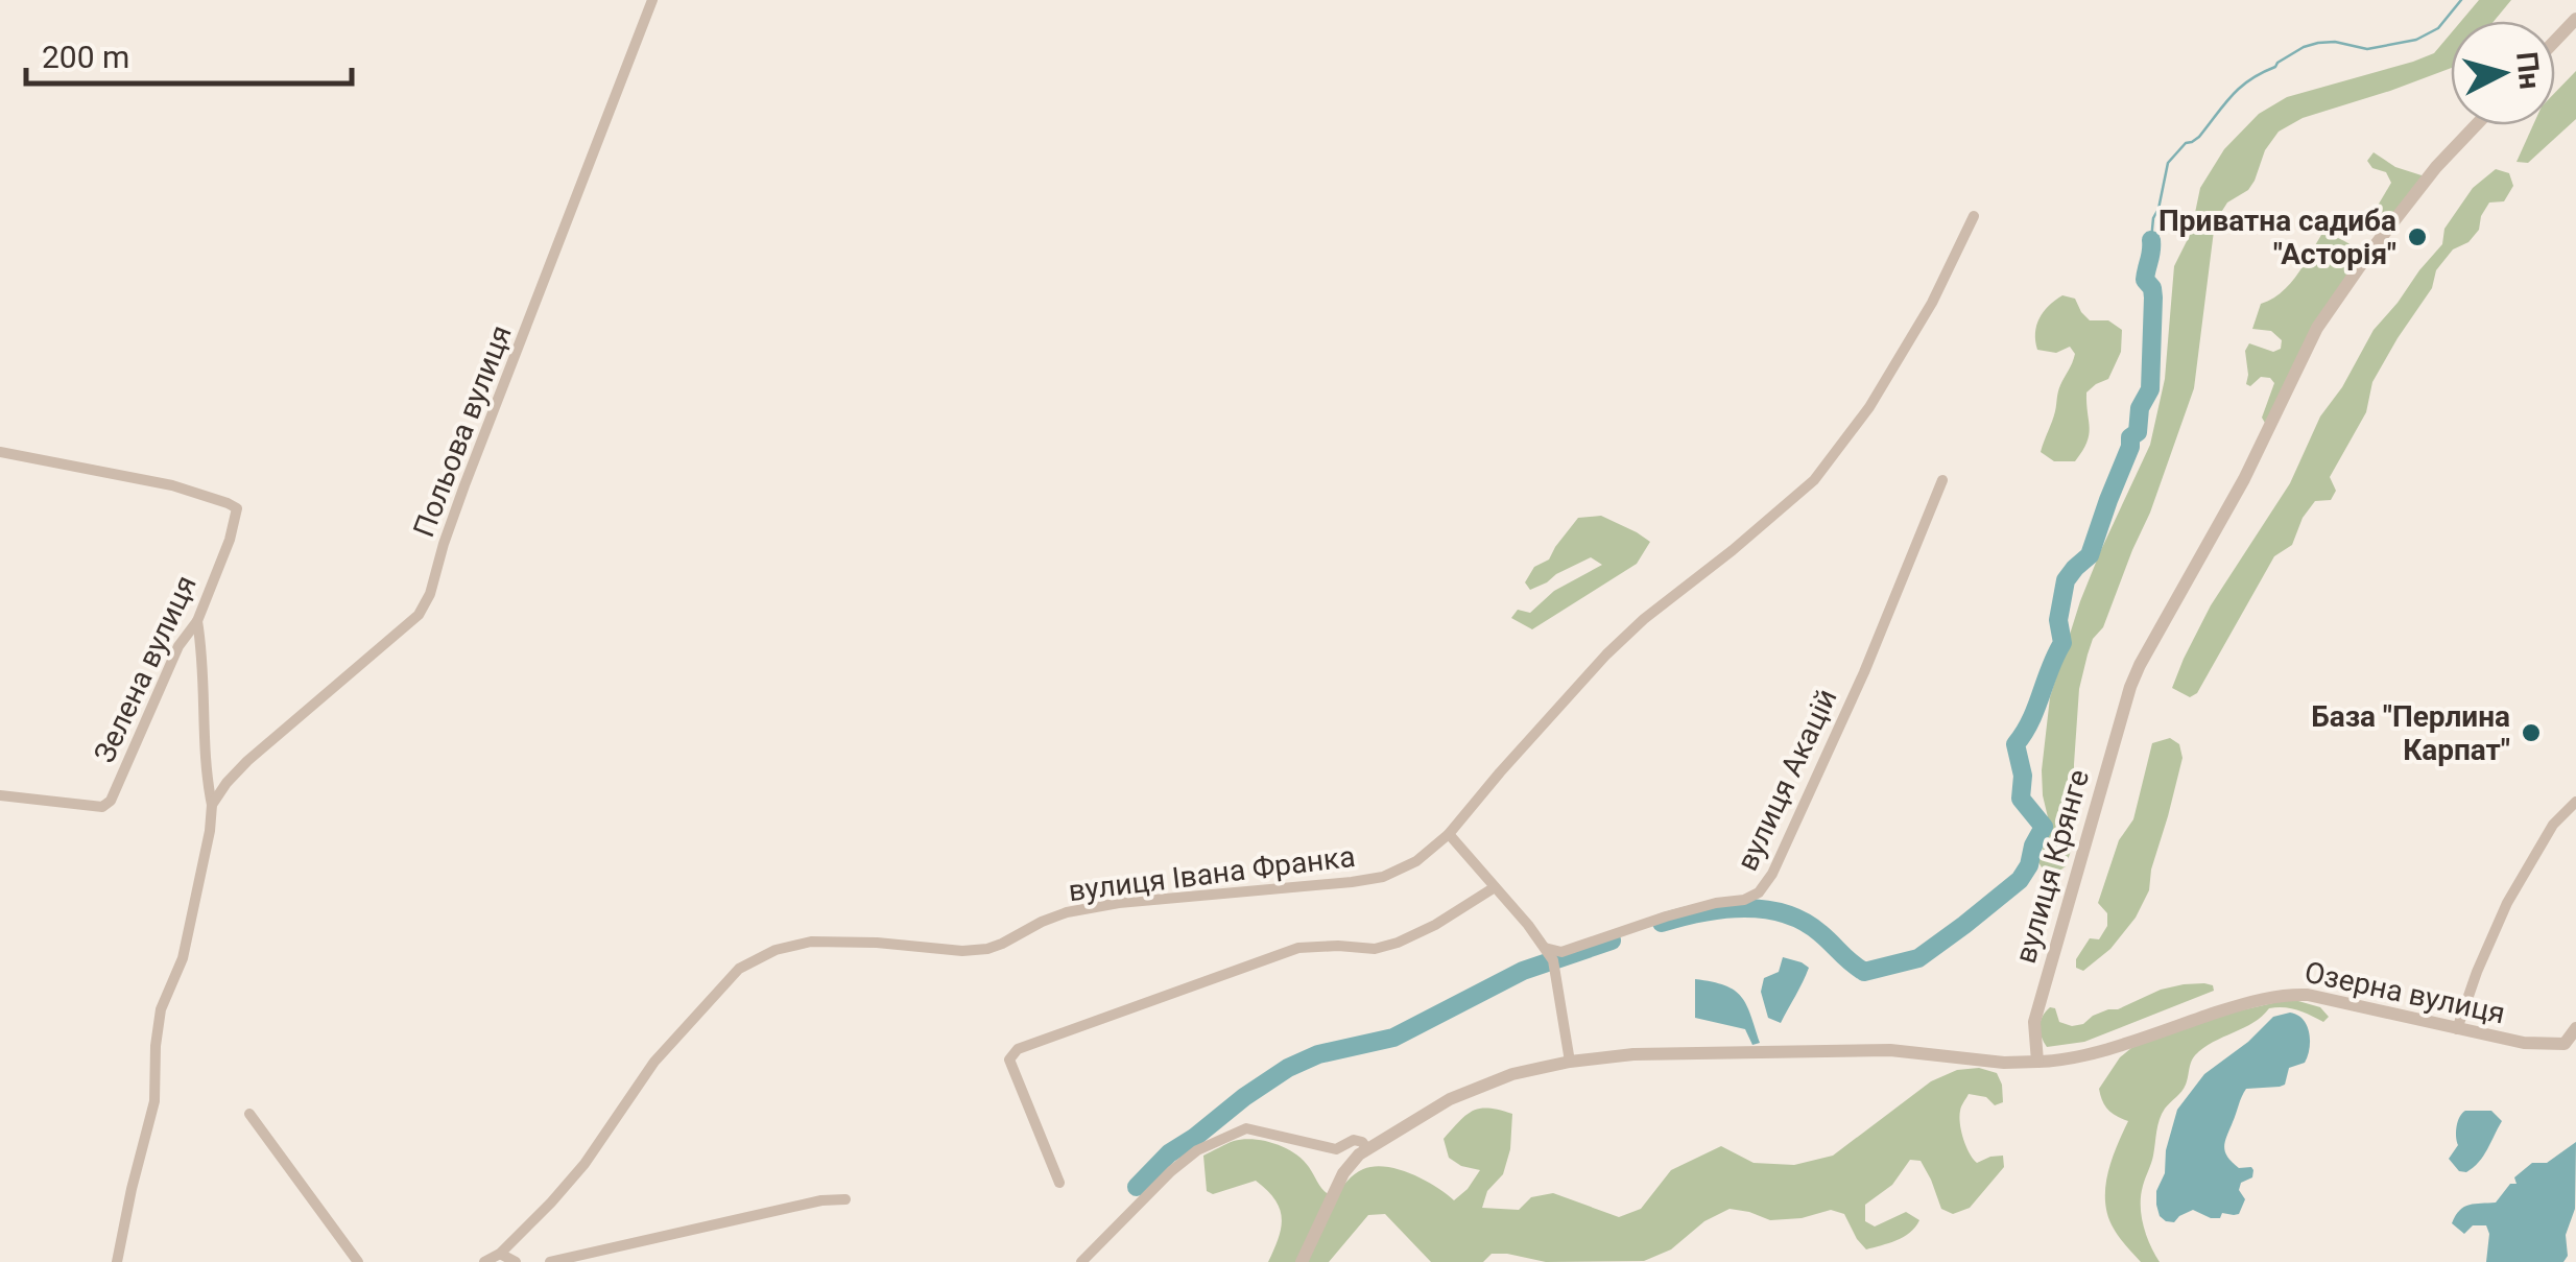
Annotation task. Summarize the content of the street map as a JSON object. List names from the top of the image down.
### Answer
{
  "streets": {
    "street": [
      "Польова вулиця",
      "Зелена вулиця",
      "вулиця Акацій",
      "вулиця Крянге",
      "вулиця Івана Франка",
      "Озерна вулиця"
    ]
  },
  "crossings": [
    ["вулиця Крянге", "Озерна вулиця"]
  ],
  "places": ["Приватна садиба \"Асторія\"", "База \"Перлина Карпат\""],
  "scale_bar": "200 m",
  "north": "right"
}
